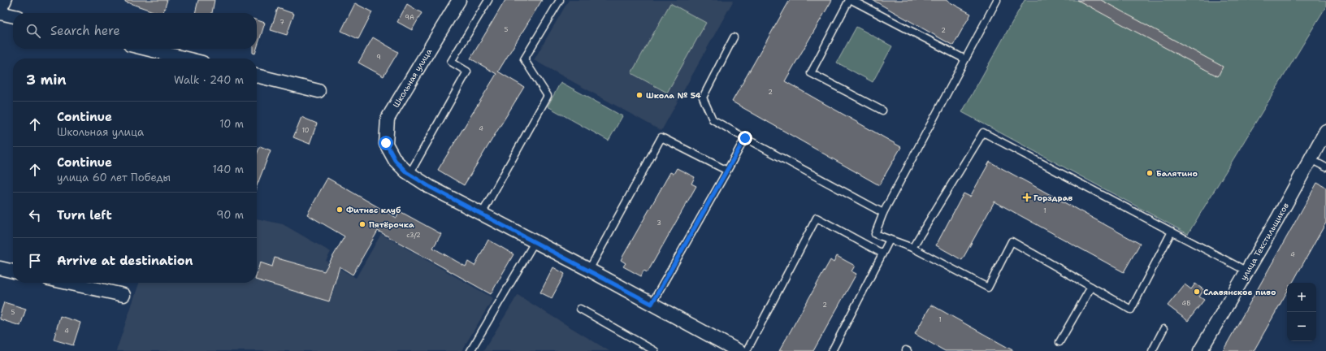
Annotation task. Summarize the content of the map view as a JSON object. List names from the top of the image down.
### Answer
{
  "streets": {
    "street": ["Школьная улица", "улица Текстильщиков"]
  },
  "places": {
    "other": [
      "Школа № 54",
      "Балятино",
      "Фитнес клуб",
      "Пятёрочка",
      "Славянское пиво"
    ],
    "health": ["Горздрав"]
  },
  "house_numbers": [
    "9А",
    "7",
    "5",
    "2",
    "9",
    "2",
    "4",
    "10",
    "1",
    "3",
    "с3/2",
    "4",
    "4Б",
    "2",
    "5",
    "1",
    "4"
  ],
  "page": {
    "search": "Search here",
    "heading": ["3 min", "Walk · 240 m"],
    "list": [
      ["Continue", "Школьная улица", "10 m"],
      ["Continue", "улица 60 лет Победы", "140 m"],
      ["Turn left", "90 m"],
      "Arrive at destination"
    ],
    "map_buttons": ["+", "−"]
  }
}
